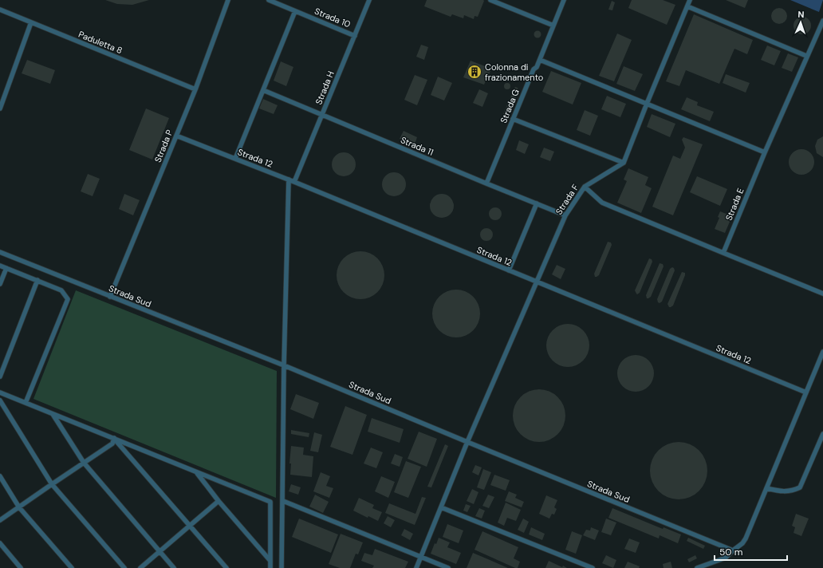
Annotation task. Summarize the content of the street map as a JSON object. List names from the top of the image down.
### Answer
{
  "streets": {
    "lane": [
      "Strada 10",
      "Paduletta 8",
      "Strada H",
      "Strada G",
      "Strada P",
      "Strada 11",
      "Strada 12",
      "Strada F",
      "Strada E",
      "Strada Sud"
    ]
  },
  "crossings": [
    ["Strada 10", "Strada H"],
    ["Paduletta 8", "Strada P"],
    ["Strada H", "Strada 11"],
    ["Strada H", "Strada 12"],
    ["Strada G", "Strada 11"],
    ["Strada P", "Strada 12"],
    ["Strada P", "Strada Sud"],
    ["Strada 11", "Strada F"],
    ["Strada 12", "Strada F"],
    ["Strada F", "Strada Sud"]
  ],
  "places": {
    "building": ["Colonna di frazionamento"]
  },
  "scale_bar": "50 m",
  "north": "top"
}
